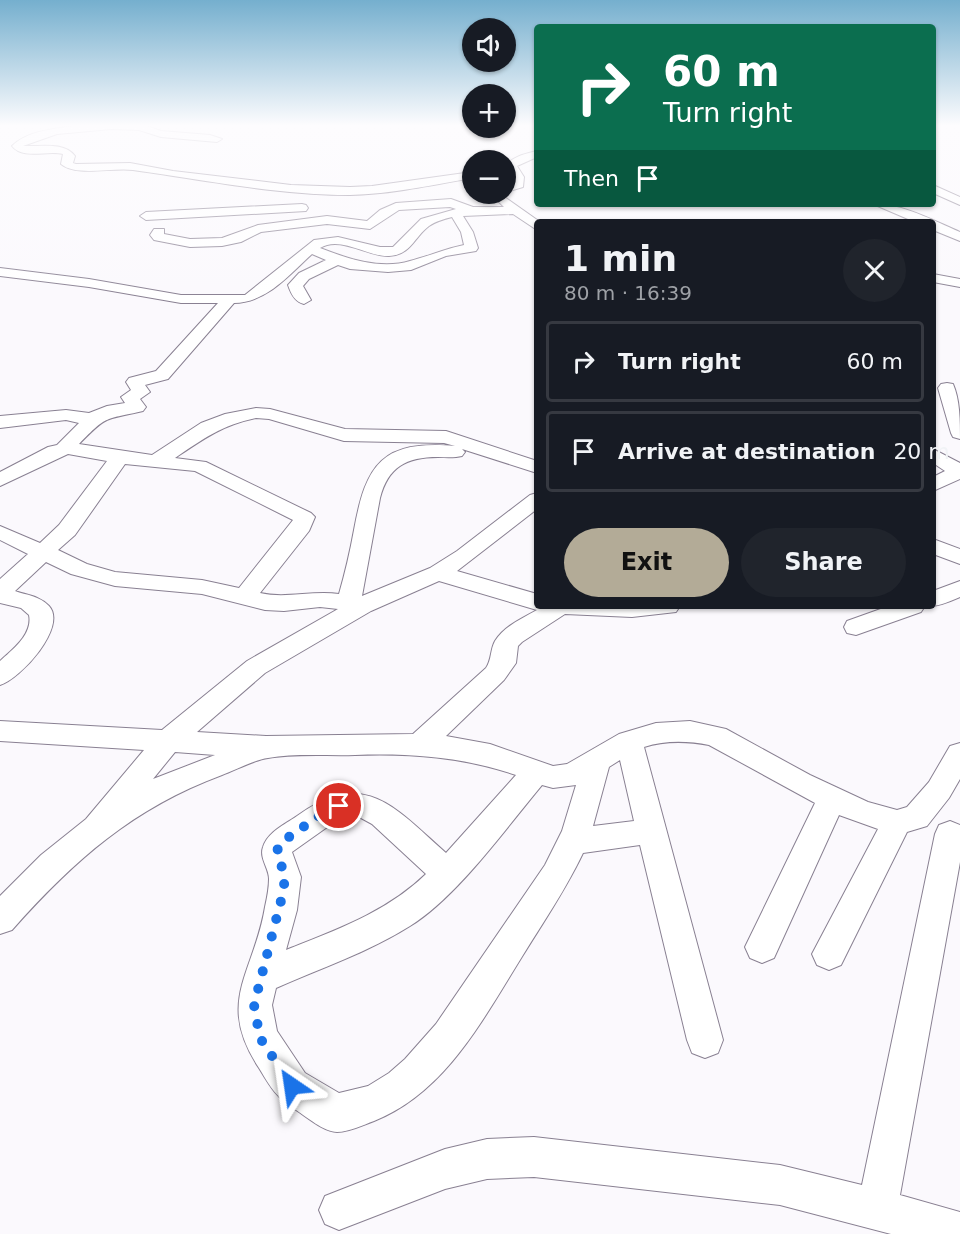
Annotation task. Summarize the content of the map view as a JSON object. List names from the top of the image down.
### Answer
{
  "page": {
    "map_buttons": ["+", "−"],
    "turn": ["60 m", "Turn right"],
    "then": "Then",
    "heading": ["1 min", "80 m · 16:39"],
    "list": [
      {
        "name": "Turn right",
        "value": "60 m"
      },
      {
        "name": "Arrive at destination",
        "value": "20 m"
      }
    ],
    "buttons": ["Exit", "Share"]
  }
}
